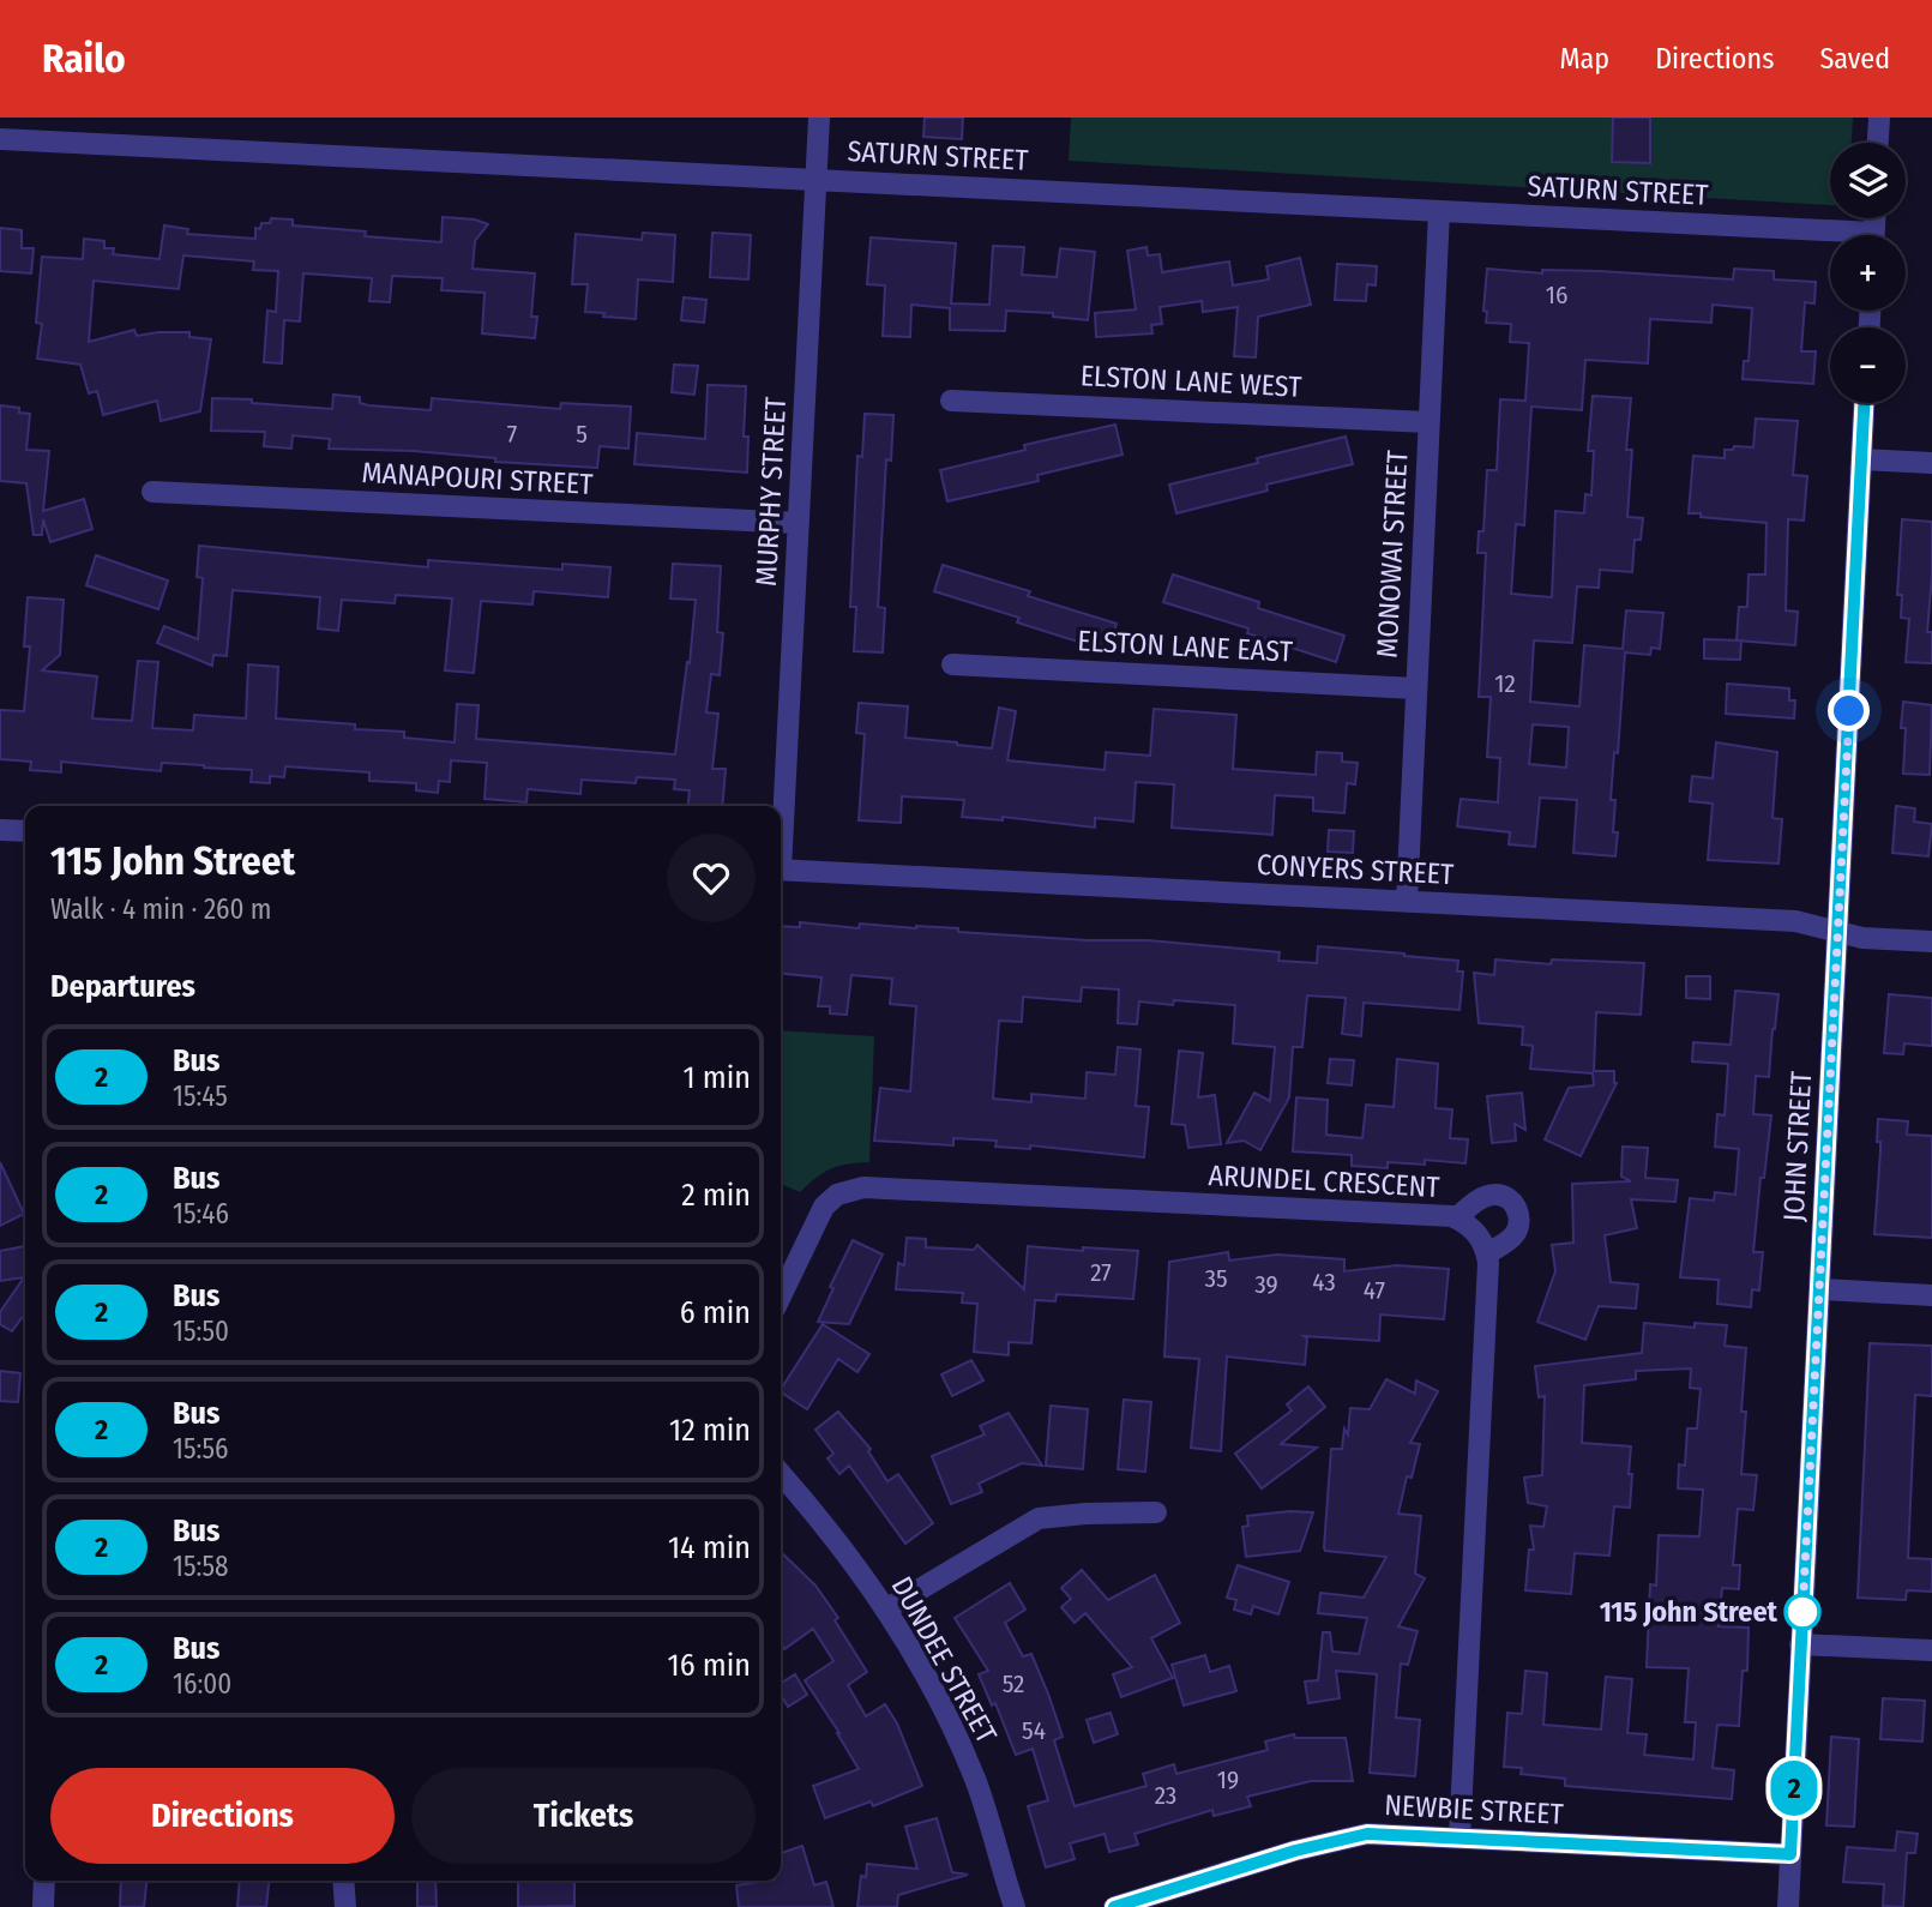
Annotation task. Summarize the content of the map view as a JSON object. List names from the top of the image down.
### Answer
{
  "streets": {
    "street": [
      "SATURN STREET",
      "ELSTON LANE WEST",
      "MANAPOURI STREET",
      "MURPHY STREET",
      "MONOWAI STREET",
      "ELSTON LANE EAST",
      "CONYERS STREET",
      "JOHN STREET",
      "ARUNDEL CRESCENT",
      "DUNDEE STREET",
      "NEWBIE STREET"
    ]
  },
  "crossings": [
    ["SATURN STREET", "MURPHY STREET"],
    ["SATURN STREET", "MONOWAI STREET"],
    ["ELSTON LANE WEST", "MONOWAI STREET"],
    ["MANAPOURI STREET", "MURPHY STREET"],
    ["MONOWAI STREET", "ELSTON LANE EAST"],
    ["MONOWAI STREET", "CONYERS STREET"],
    ["CONYERS STREET", "JOHN STREET"],
    ["JOHN STREET", "NEWBIE STREET"]
  ],
  "places": ["115 John Street"],
  "lines": ["bus line 2"],
  "house_numbers": [
    "16",
    "7",
    "5",
    "12",
    "27",
    "35",
    "43",
    "39",
    "47",
    "52",
    "54",
    "19",
    "23"
  ],
  "page": {
    "header": "Railo",
    "nav": ["Map", "Directions", "Saved"],
    "on_map": "2",
    "map_buttons": ["+", "−"],
    "heading": [
      ["115 John Street", "Walk · 4 min · 260 m"],
      "Departures"
    ],
    "list": [
      {
        "mark": "2",
        "name": "Bus",
        "note": "15:45",
        "value": "1 min"
      },
      {
        "mark": "2",
        "name": "Bus",
        "note": "15:46",
        "value": "2 min"
      },
      {
        "mark": "2",
        "name": "Bus",
        "note": "15:50",
        "value": "6 min"
      },
      {
        "mark": "2",
        "name": "Bus",
        "note": "15:56",
        "value": "12 min"
      },
      {
        "mark": "2",
        "name": "Bus",
        "note": "15:58",
        "value": "14 min"
      },
      {
        "mark": "2",
        "name": "Bus",
        "note": "16:00",
        "value": "16 min"
      }
    ],
    "buttons": ["Directions", "Tickets"]
  }
}
